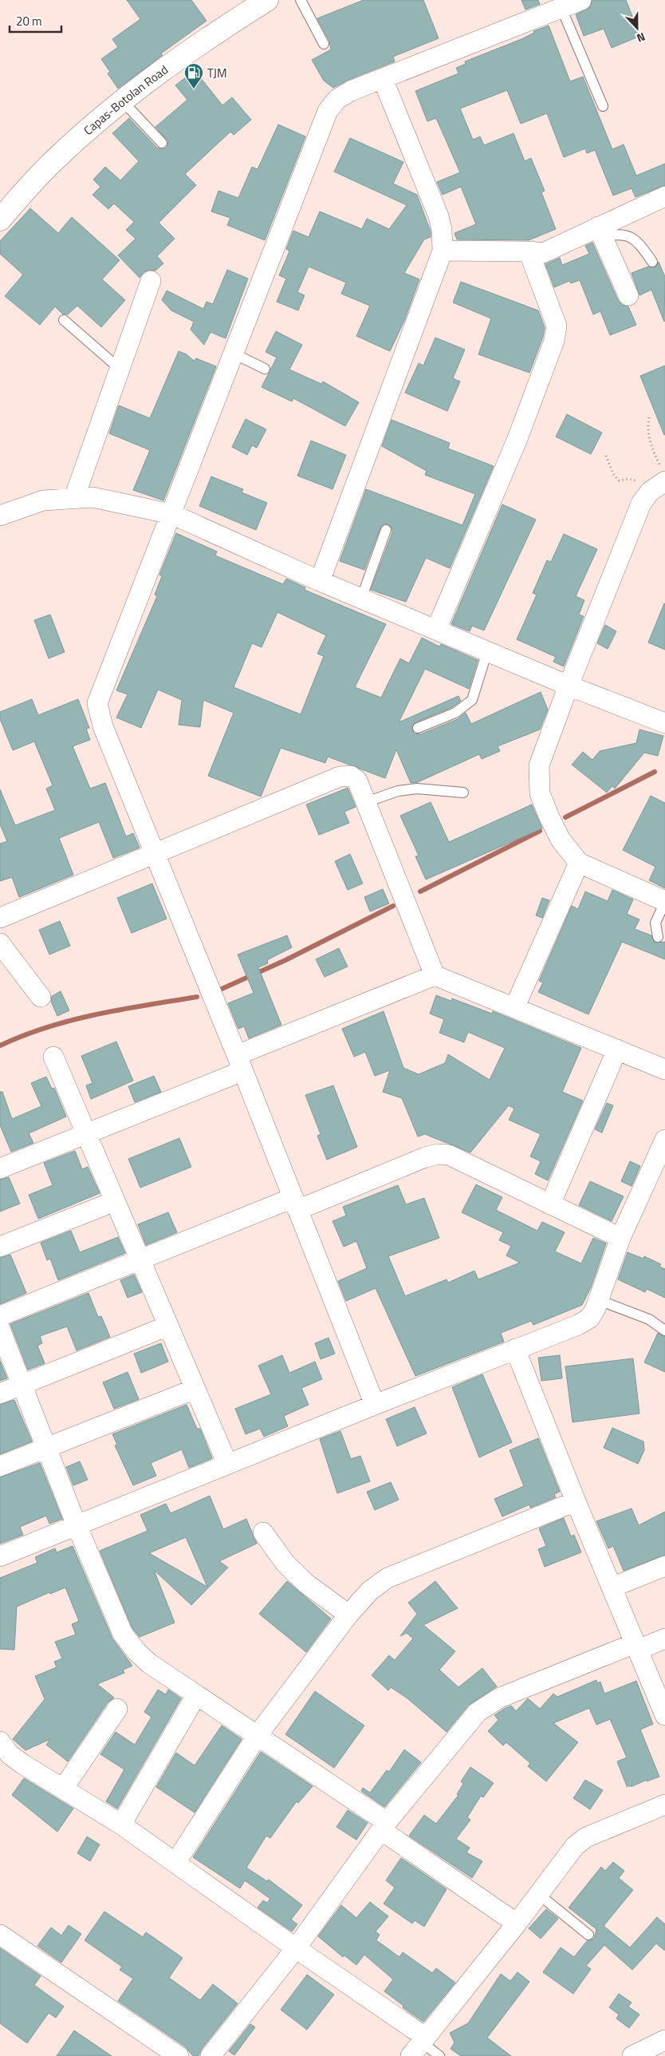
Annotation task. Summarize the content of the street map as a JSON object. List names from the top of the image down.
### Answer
{
  "streets": {
    "main road": ["Capas-Botolan Road"]
  },
  "places": {
    "fuel station": ["TJM"]
  },
  "scale_bar": "20 m",
  "north": "bottom"
}
